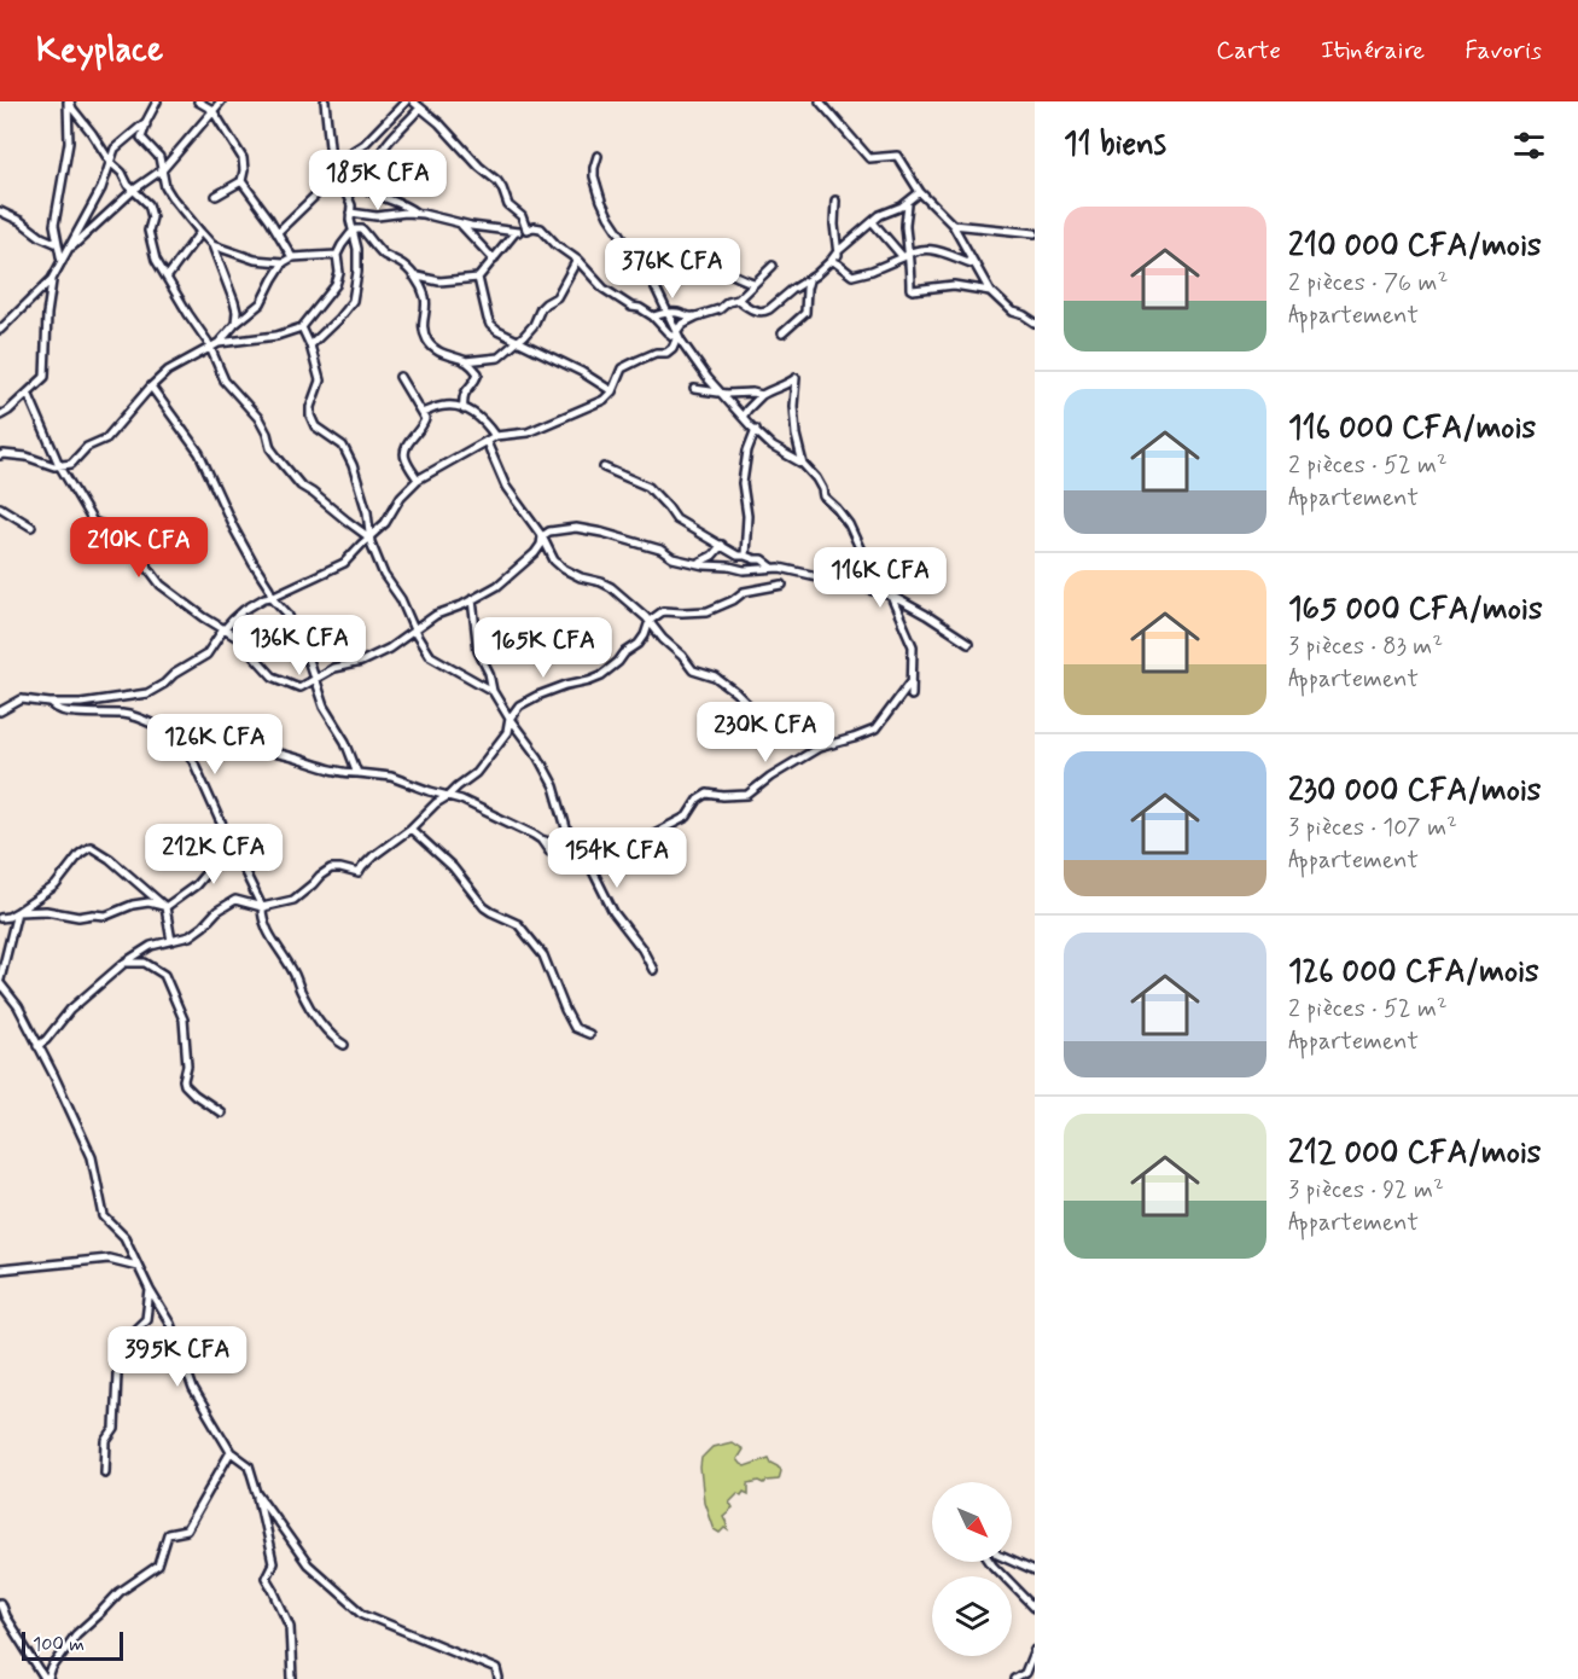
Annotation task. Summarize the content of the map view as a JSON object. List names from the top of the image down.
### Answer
{
  "scale_bar": "100 m",
  "north": "bottom right",
  "page": {
    "header": "Keyplace",
    "nav": ["Carte", "Itinéraire", "Favoris"],
    "heading": "11 biens",
    "price": [
      "185K CFA",
      "376K CFA",
      "210K CFA",
      "116K CFA",
      "136K CFA",
      "165K CFA",
      "230K CFA",
      "126K CFA",
      "212K CFA",
      "154K CFA",
      "395K CFA"
    ],
    "list": [
      {
        "name": "210 000 CFA/mois",
        "note": "2 pièces · 76 m² · Appartement"
      },
      {
        "name": "116 000 CFA/mois",
        "note": "2 pièces · 52 m² · Appartement"
      },
      {
        "name": "165 000 CFA/mois",
        "note": "3 pièces · 83 m² · Appartement"
      },
      {
        "name": "230 000 CFA/mois",
        "note": "3 pièces · 107 m² · Appartement"
      },
      {
        "name": "126 000 CFA/mois",
        "note": "2 pièces · 52 m² · Appartement"
      },
      {
        "name": "212 000 CFA/mois",
        "note": "3 pièces · 92 m² · Appartement"
      }
    ],
    "scale": "100 m"
  }
}
